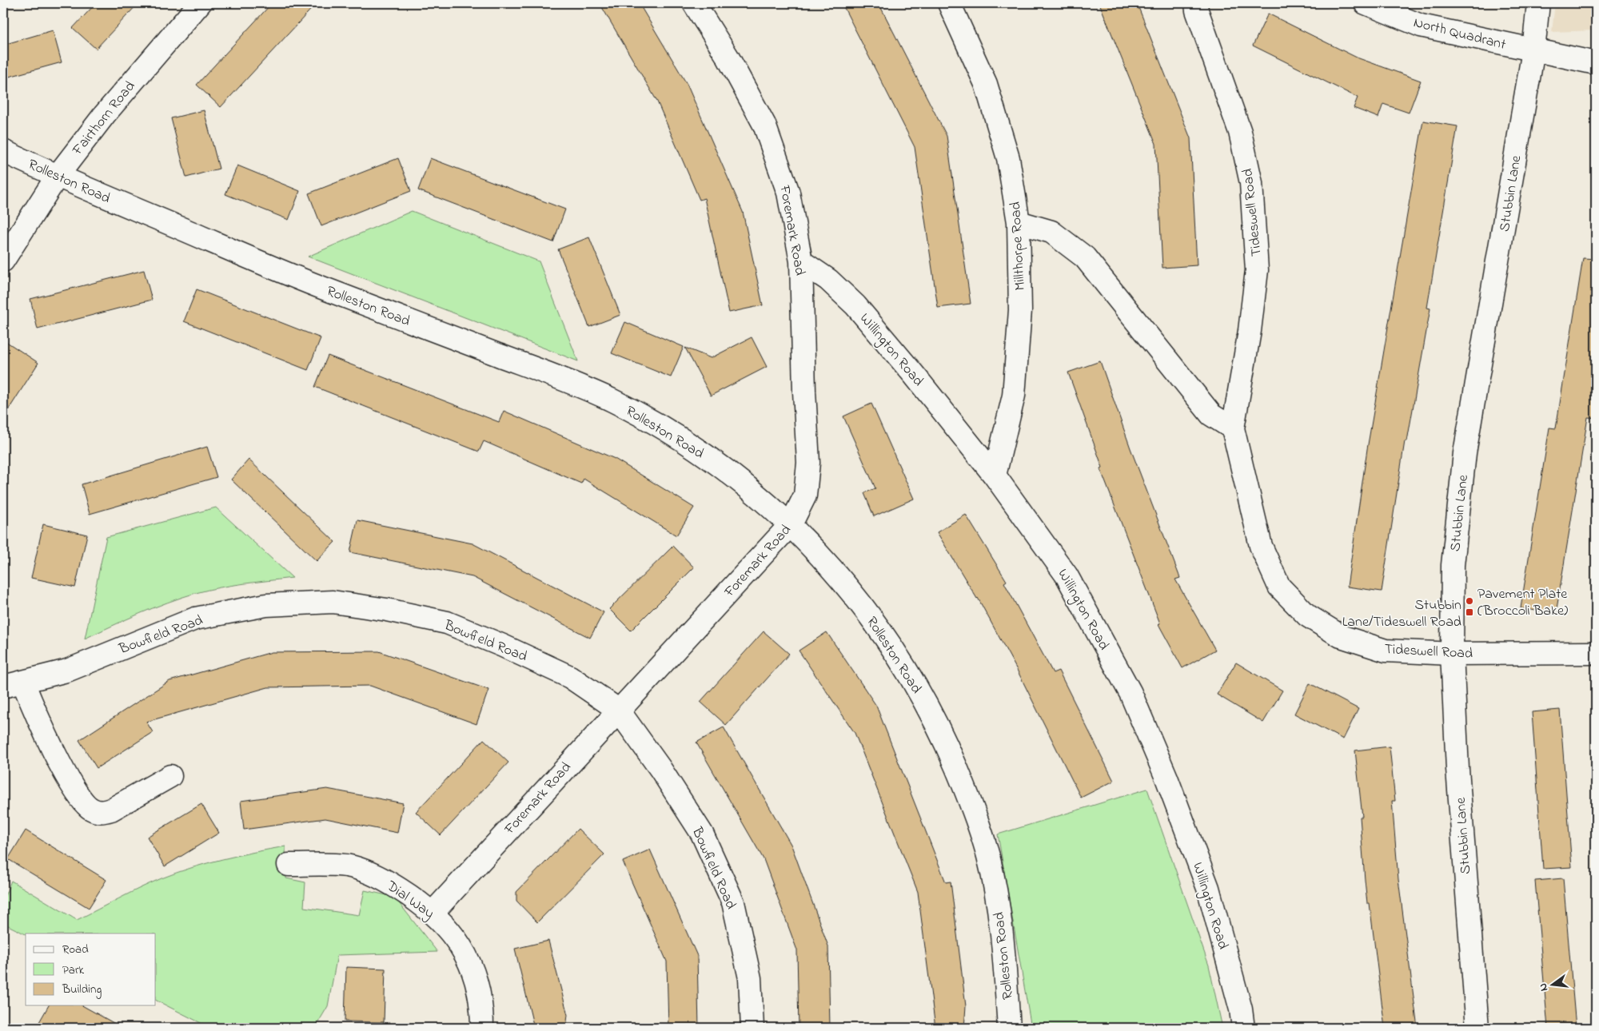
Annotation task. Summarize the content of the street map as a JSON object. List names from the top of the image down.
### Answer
{
  "streets": {
    "street": [
      "North Quadrant",
      "Fairthorn Road",
      "Rolleston Road",
      "Stubbin Lane",
      "Tideswell Road",
      "Foremark Road",
      "Millthorpe Road",
      "Willington Road",
      "Bowfield Road",
      "Dial Way"
    ]
  },
  "crossings": [
    ["North Quadrant", "Stubbin Lane"],
    ["Fairthorn Road", "Rolleston Road"],
    ["Rolleston Road", "Foremark Road"],
    ["Stubbin Lane", "Tideswell Road"],
    ["Foremark Road", "Willington Road"],
    ["Foremark Road", "Bowfield Road"],
    ["Foremark Road", "Dial Way"],
    ["Millthorpe Road", "Willington Road"]
  ],
  "places": {
    "other": ["Pavement Plate (Broccoli Bake)"],
    "transit": ["Stubbin Lane/Tideswell Road"]
  },
  "legend": ["Road", "Park", "Building"],
  "north": "left"
}
